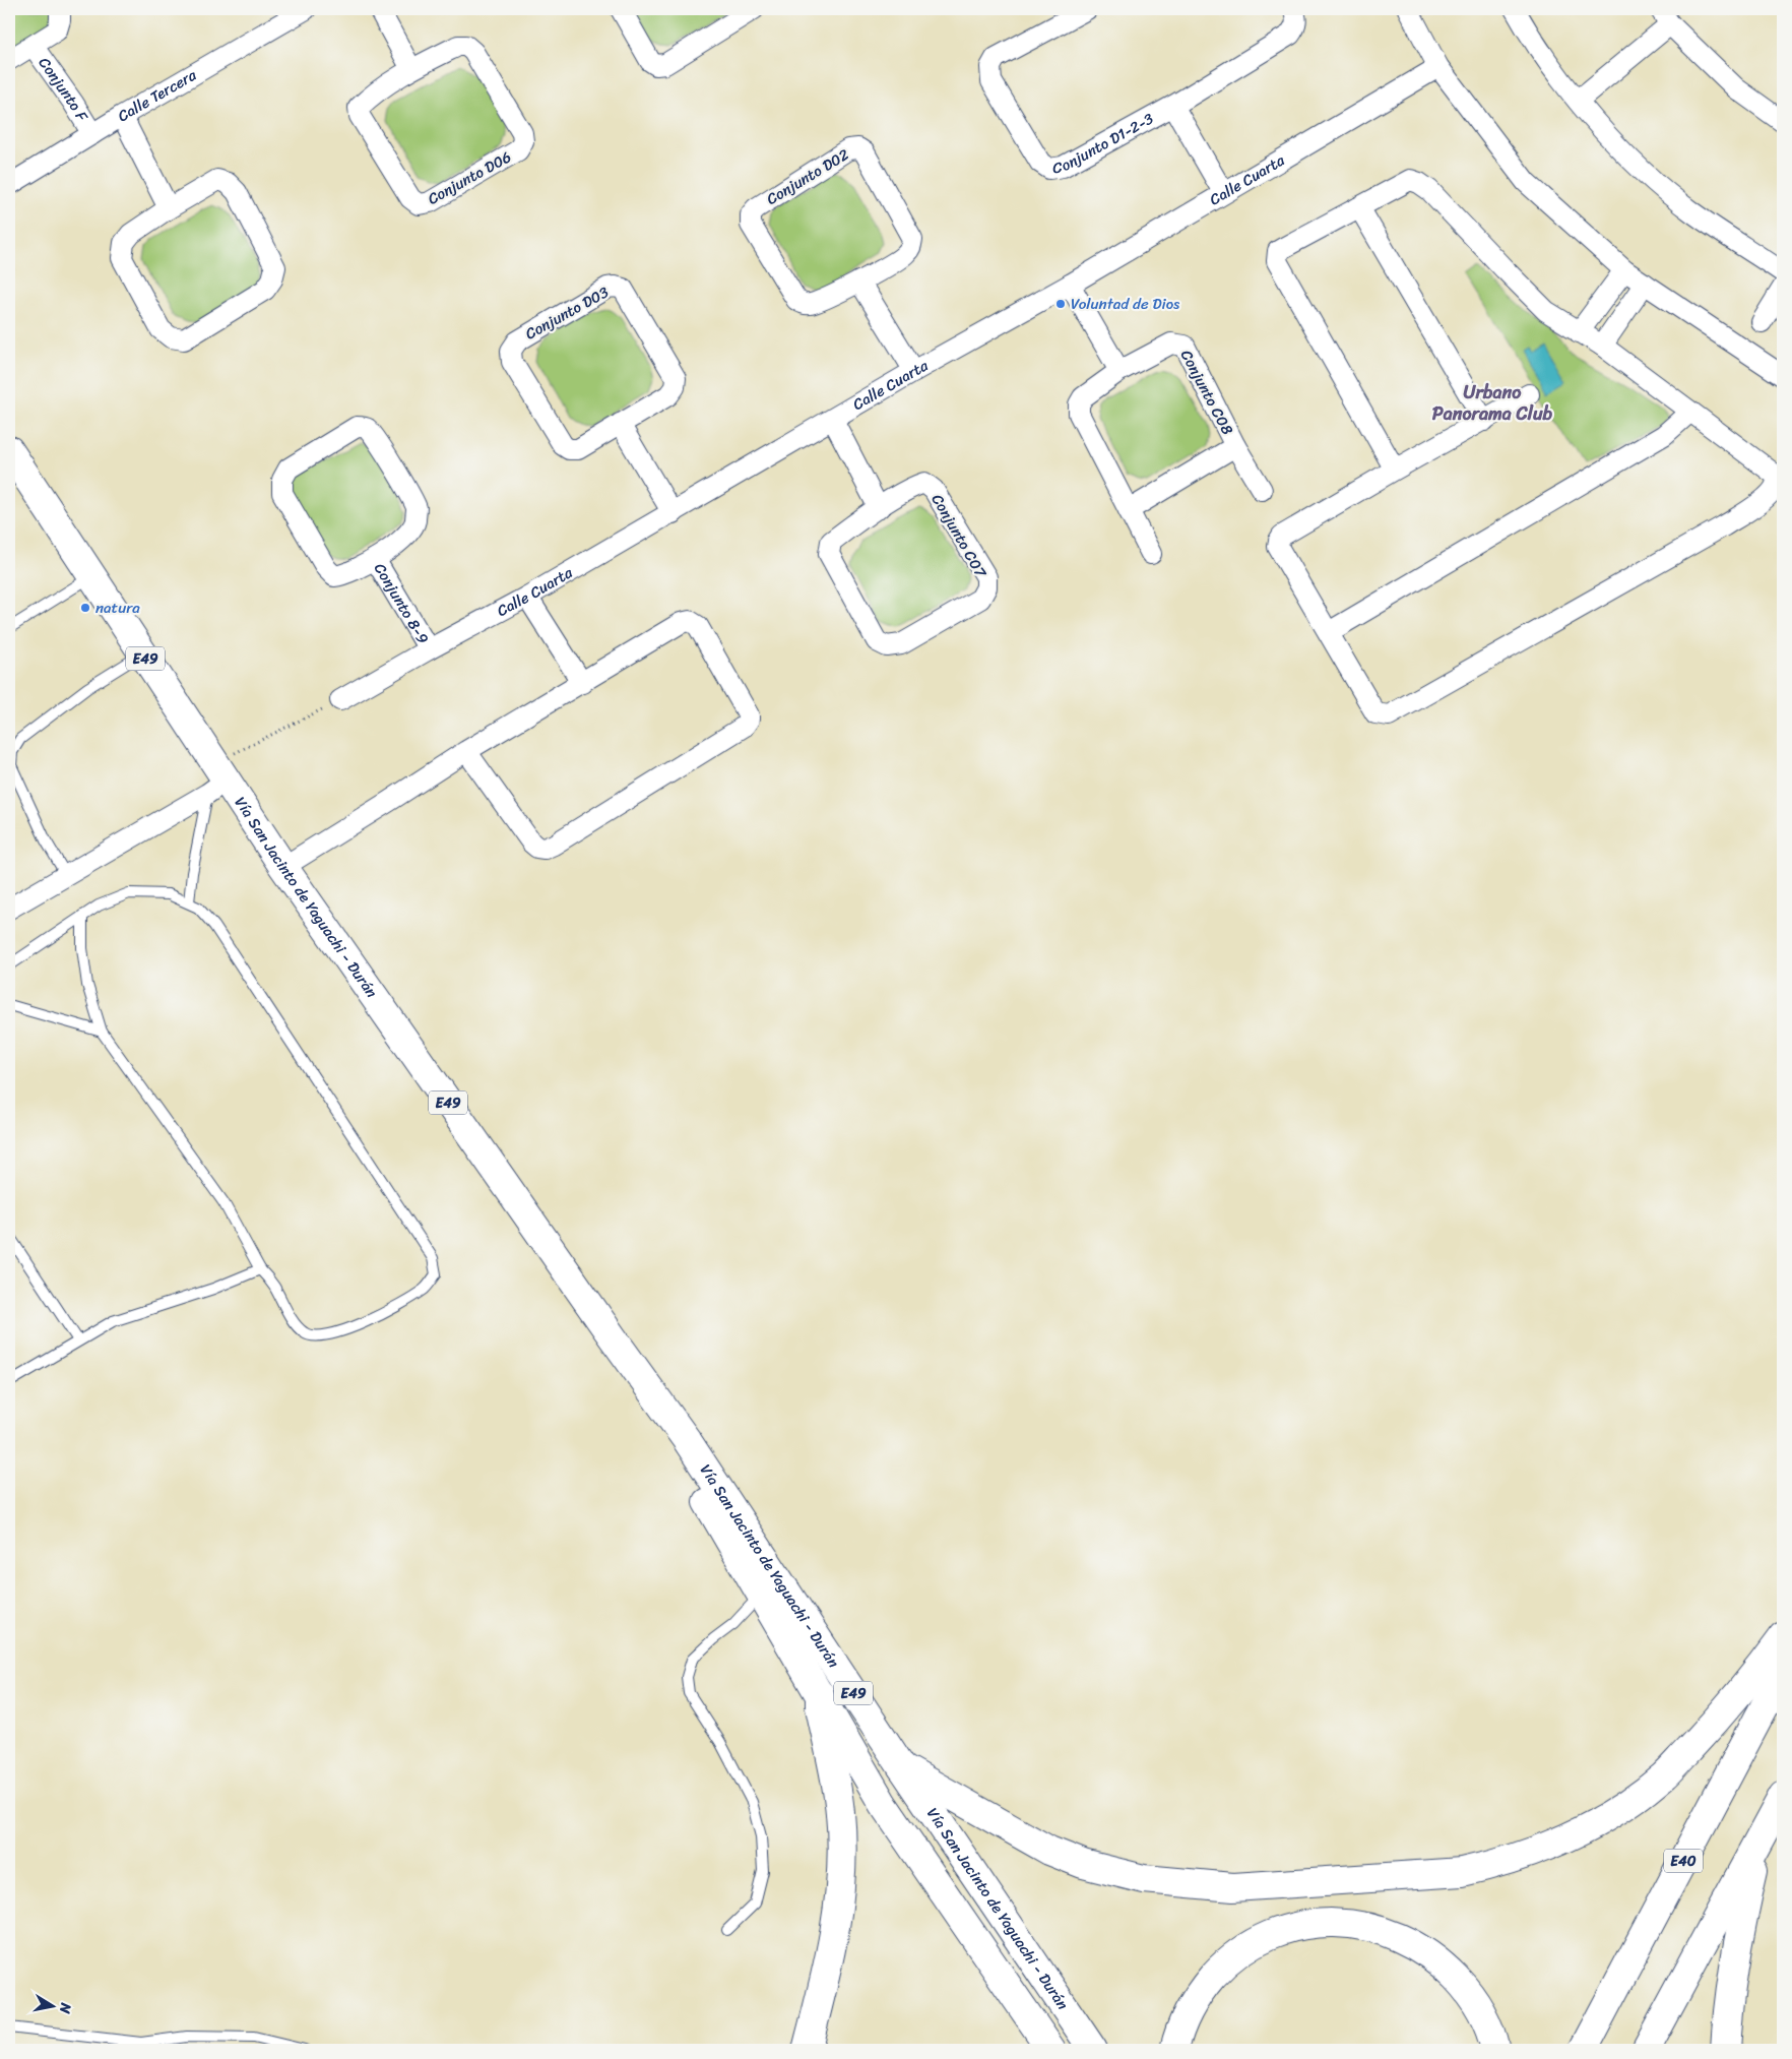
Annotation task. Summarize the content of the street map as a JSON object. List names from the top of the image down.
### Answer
{
  "streets": {
    "main road": ["E49", "Vía San Jacinto de Yaguachi - Durán", "E40"],
    "street": [
      "Conjunto F",
      "Calle Tercera",
      "Conjunto D1-2-3",
      "Conjunto D02",
      "Conjunto D06",
      "Calle Cuarta",
      "Conjunto D03",
      "Conjunto C08",
      "Conjunto C07",
      "Conjunto 8-9"
    ]
  },
  "crossings": [
    ["Conjunto F", "Calle Tercera"],
    ["Conjunto D1-2-3", "Calle Cuarta"],
    ["Calle Cuarta", "Conjunto 8-9"]
  ],
  "districts": ["Urbano Panorama Club"],
  "places": ["Voluntad de Dios", "natura"],
  "north": "right"
}
